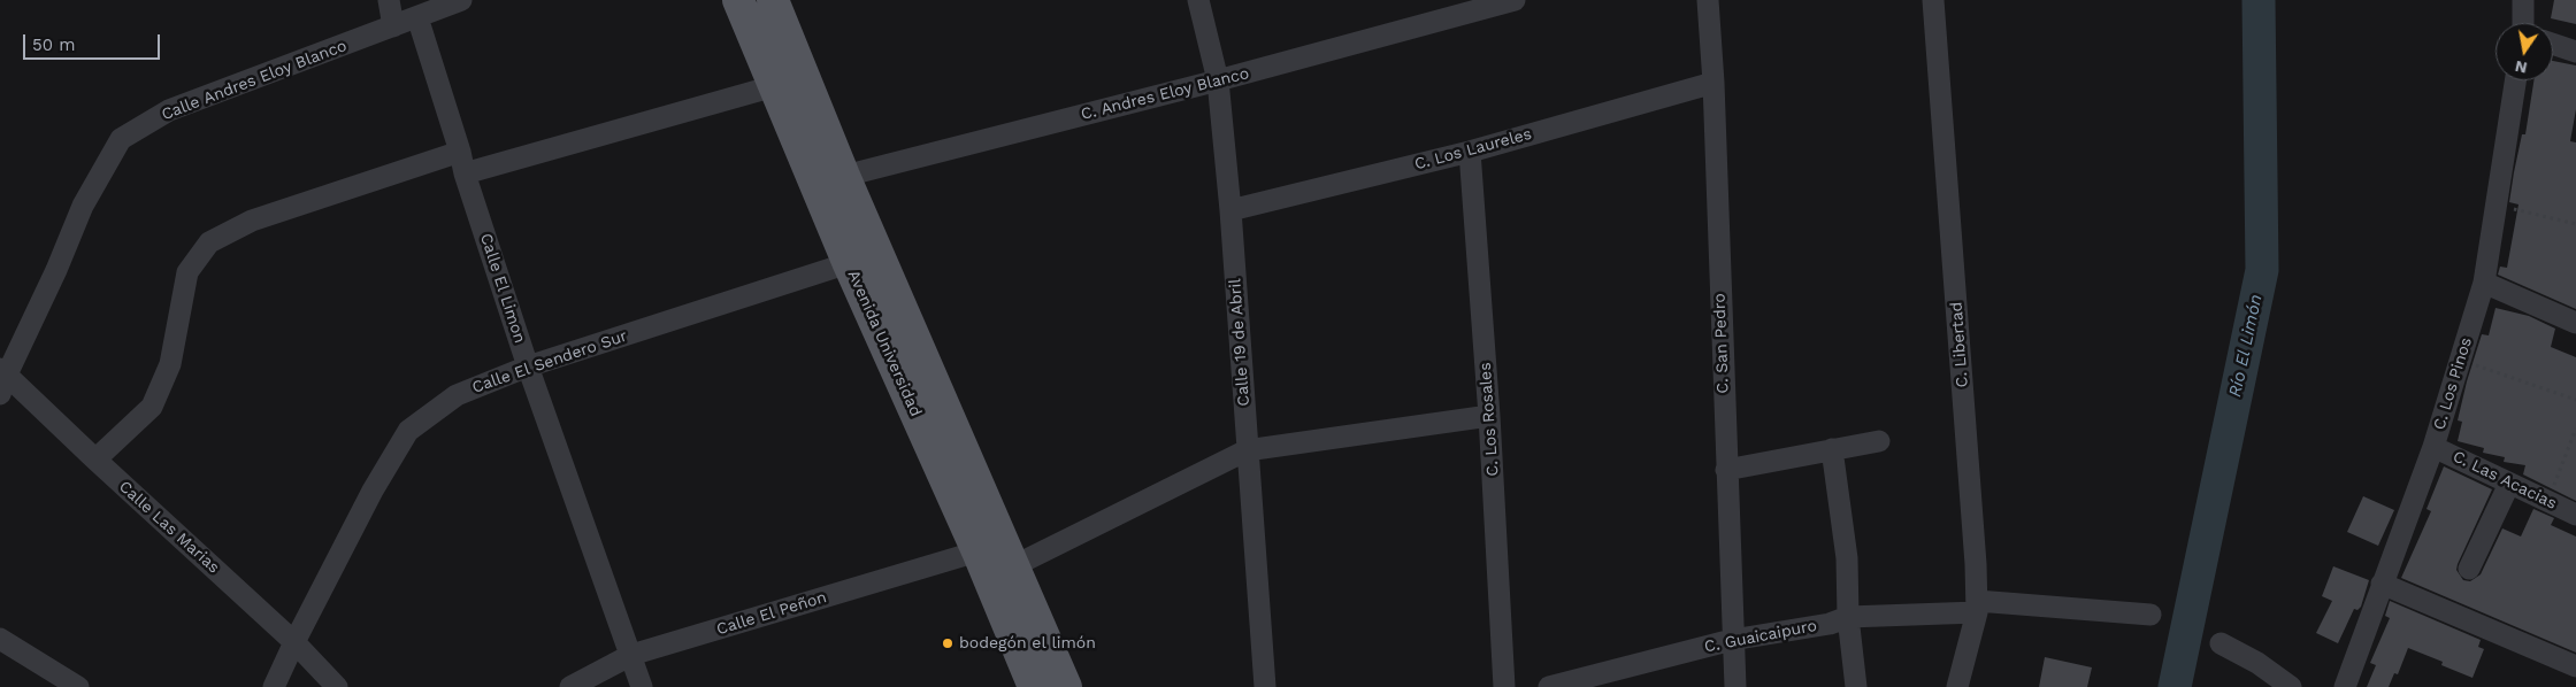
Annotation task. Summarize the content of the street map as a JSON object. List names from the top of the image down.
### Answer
{
  "streets": {
    "main road": ["Avenida Universidad"],
    "street": [
      "Calle Andres Eloy Blanco",
      "C. Andres Eloy Blanco",
      "C. Los Laureles",
      "Calle El Limon",
      "Calle 19 de Abril",
      "C. San Pedro",
      "C. Libertad",
      "Calle El Sendero Sur",
      "C. Los Pinos",
      "C. Los Rosales",
      "C. Las Acacias",
      "Calle Las Marias",
      "Calle El Peñon",
      "C. Guaicaipuro"
    ]
  },
  "crossings": [
    ["Calle Andres Eloy Blanco", "Calle El Limon"],
    ["Calle Andres Eloy Blanco", "Calle Las Marias"],
    ["C. Andres Eloy Blanco", "Calle 19 de Abril"],
    ["C. Andres Eloy Blanco", "Avenida Universidad"],
    ["C. Los Laureles", "Calle 19 de Abril"],
    ["C. Los Laureles", "C. San Pedro"],
    ["C. Los Laureles", "C. Los Rosales"],
    ["Calle El Limon", "Calle El Sendero Sur"],
    ["Calle El Limon", "Calle El Peñon"],
    ["Avenida Universidad", "Calle El Sendero Sur"],
    ["Avenida Universidad", "Calle El Peñon"],
    ["C. San Pedro", "C. Guaicaipuro"],
    ["C. Libertad", "C. Guaicaipuro"],
    ["Calle El Sendero Sur", "Calle Las Marias"],
    ["C. Los Pinos", "C. Las Acacias"]
  ],
  "water": ["Río El Limón"],
  "places": ["bodegón el limón"],
  "scale_bar": "50 m",
  "north": "bottom"
}
